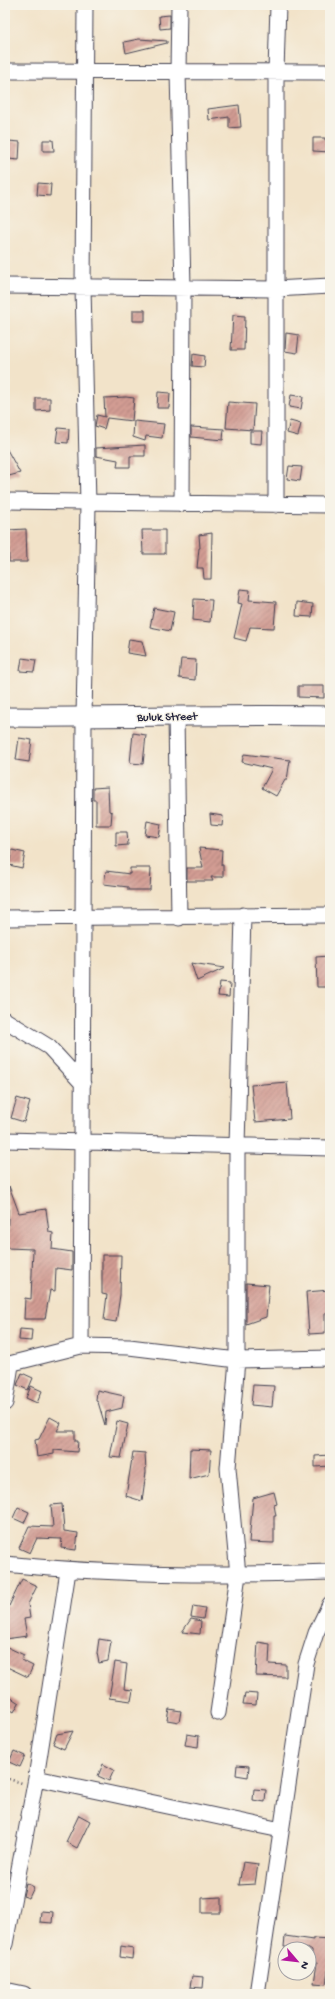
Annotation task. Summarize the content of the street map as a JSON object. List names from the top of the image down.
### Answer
{
  "streets": {
    "street": ["Buluk Street"]
  },
  "north": "bottom right"
}
